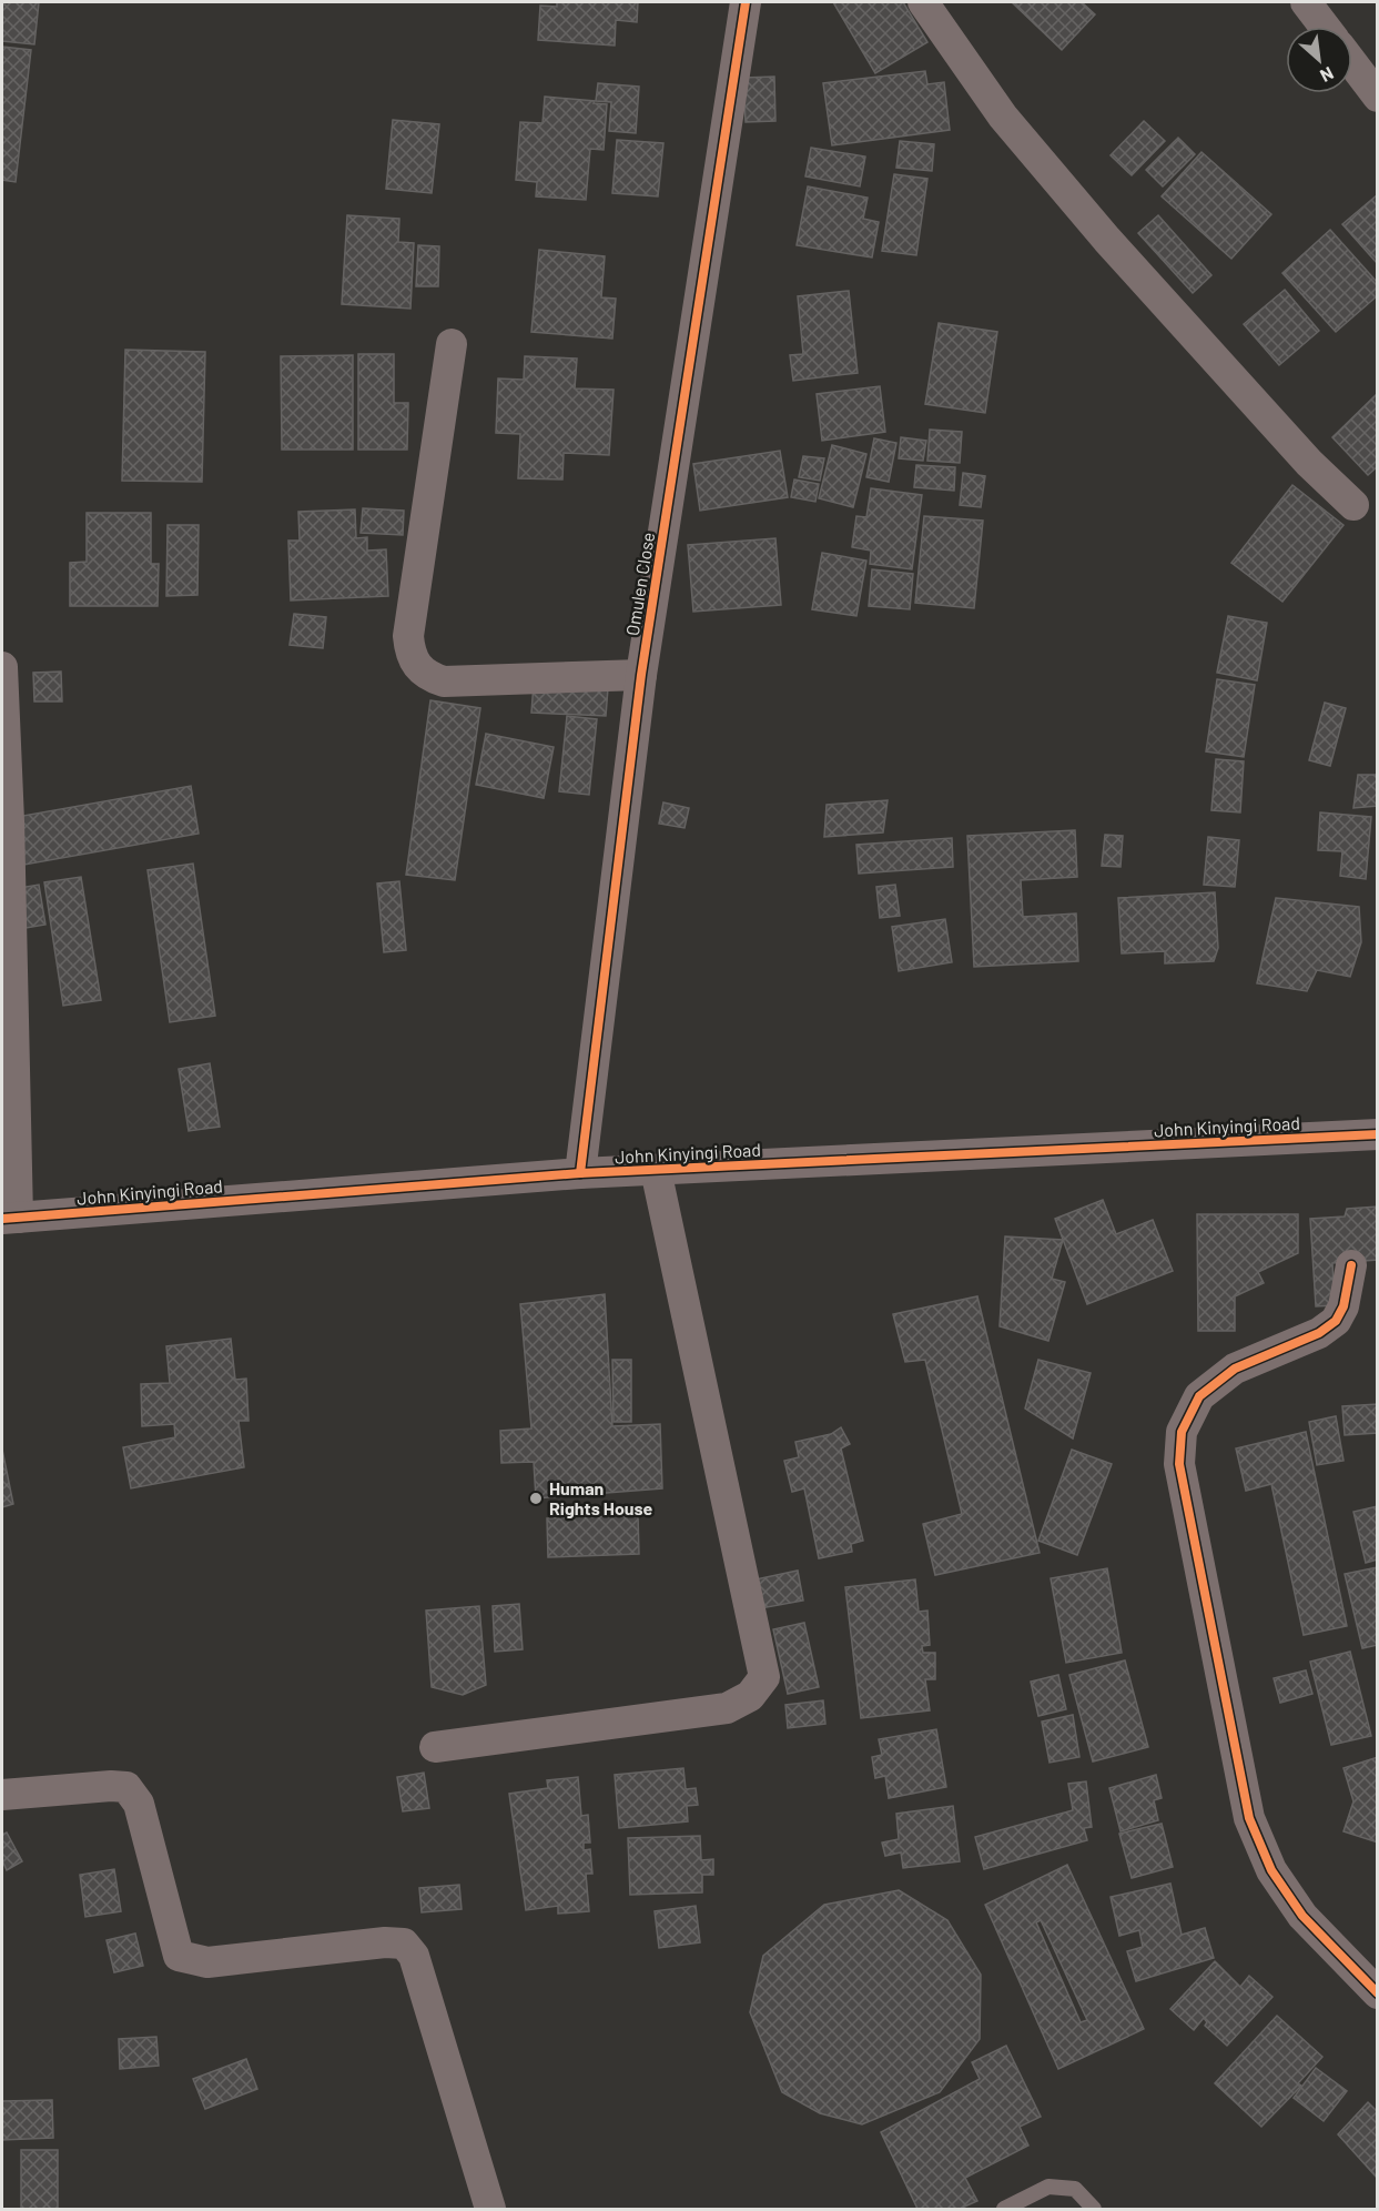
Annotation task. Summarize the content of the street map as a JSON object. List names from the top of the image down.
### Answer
{
  "streets": {
    "street": ["Omulen Close", "John Kinyingi Road"]
  },
  "crossings": [
    ["Omulen Close", "John Kinyingi Road"]
  ],
  "places": ["Human Rights House"],
  "north": "bottom right"
}
